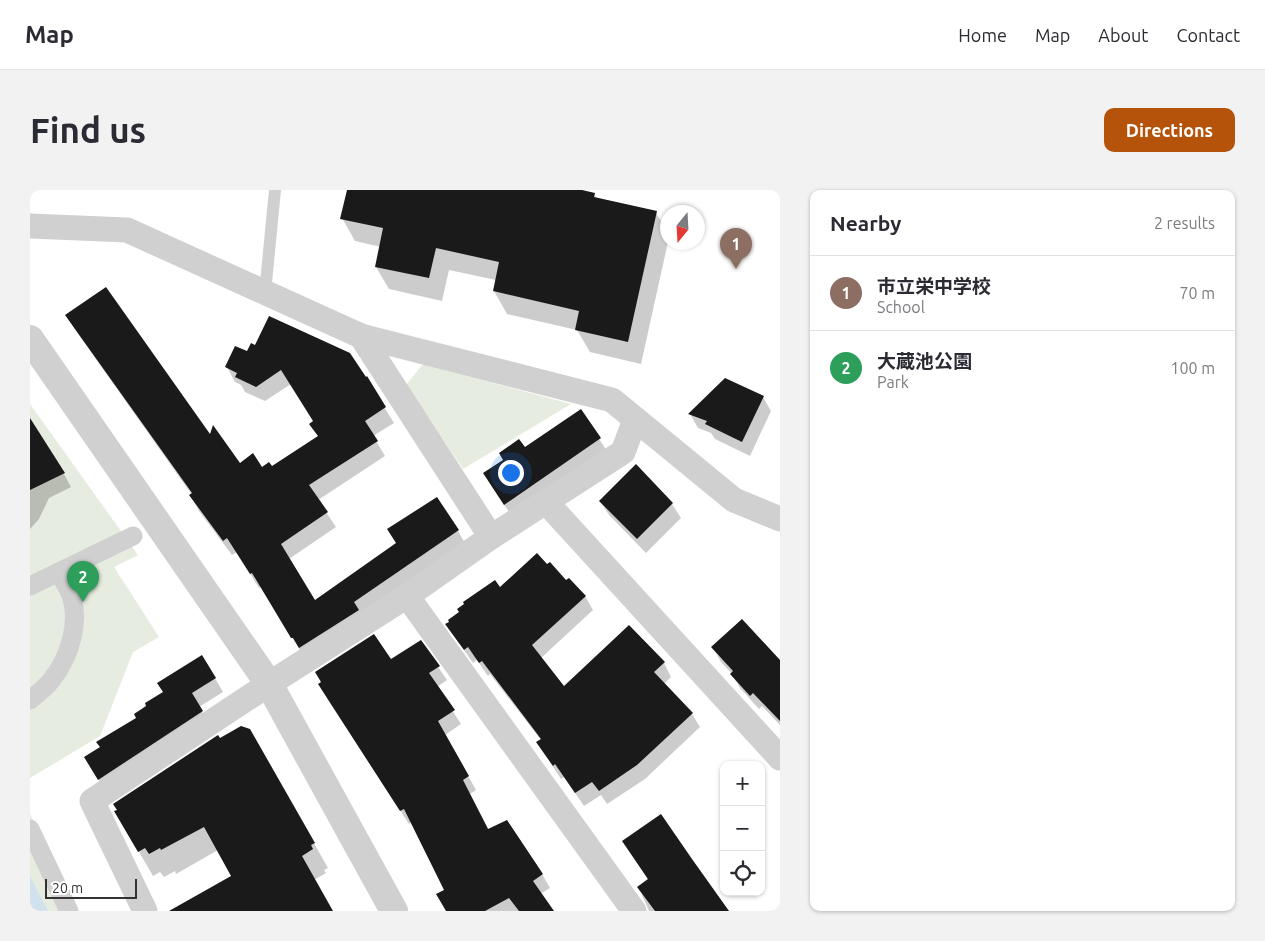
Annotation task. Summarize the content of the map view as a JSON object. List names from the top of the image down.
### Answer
{
  "scale_bar": "20 m",
  "north": "bottom",
  "page": {
    "header": "Map",
    "nav": [
      "Home",
      "Map",
      "About",
      "Contact"
    ],
    "buttons": "Directions",
    "title": "Find us",
    "heading": ["Nearby", "2 results"],
    "pins": ["1", "2"],
    "list": [
      {
        "mark": "1",
        "name": "市立栄中学校",
        "note": "School",
        "value": "70 m"
      },
      {
        "mark": "2",
        "name": "大蔵池公園",
        "note": "Park",
        "value": "100 m"
      }
    ],
    "map_buttons": ["+", "−"],
    "scale": "20 m"
  }
}
